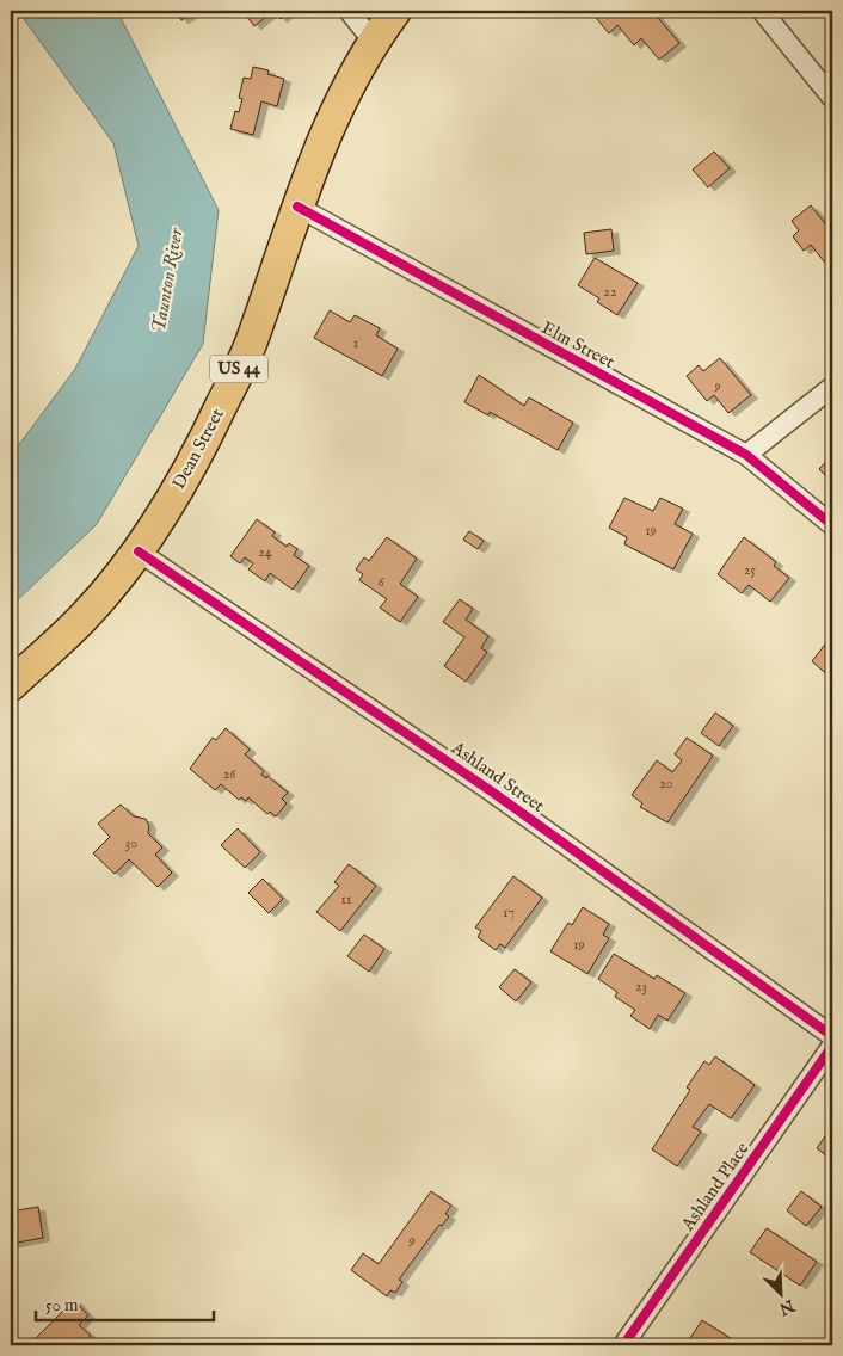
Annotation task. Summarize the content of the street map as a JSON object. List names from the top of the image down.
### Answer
{
  "streets": {
    "highway": ["US 44", "Dean Street"],
    "street": ["Elm Street", "Ashland Street", "Ashland Place"]
  },
  "crossings": [
    ["Elm Street", "Dean Street"],
    ["Dean Street", "Ashland Street"]
  ],
  "water": ["Taunton River"],
  "house_numbers": [
    "22",
    "1",
    "9",
    "19",
    "24",
    "25",
    "6",
    "26",
    "20",
    "30",
    "11",
    "17",
    "19",
    "23",
    "9"
  ],
  "scale_bar": "50 m",
  "north": "bottom right"
}
